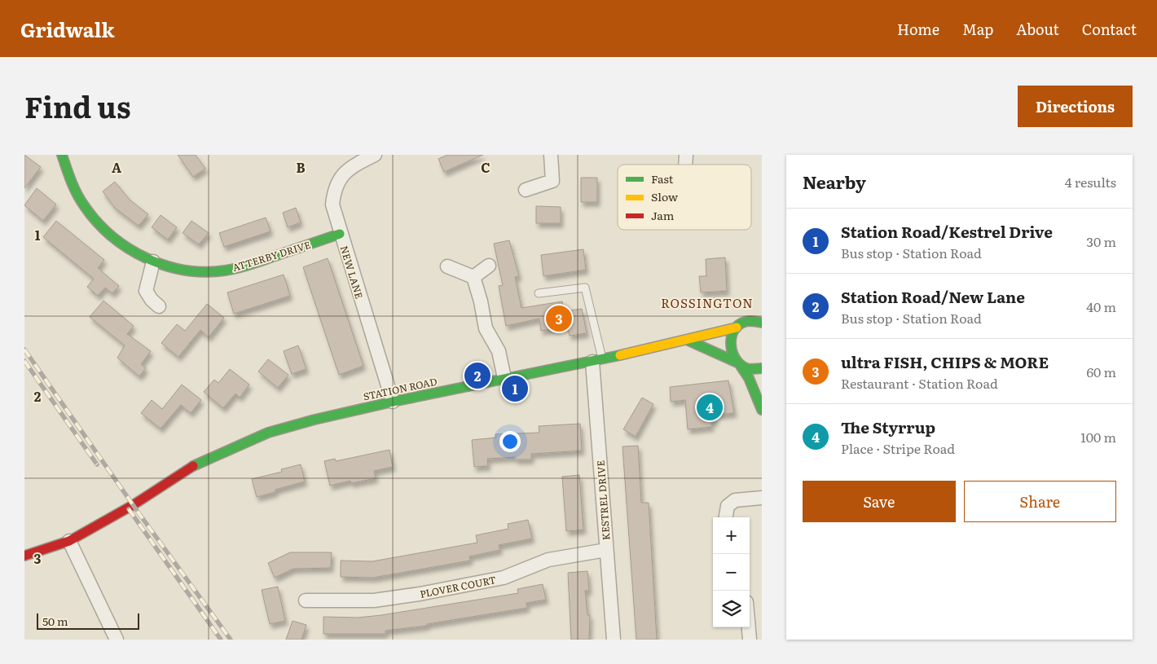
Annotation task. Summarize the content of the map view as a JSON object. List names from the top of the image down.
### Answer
{
  "streets": {
    "street": [
      "ATTERBY DRIVE",
      "NEW LANE",
      "STATION ROAD",
      "KESTREL DRIVE",
      "PLOVER COURT"
    ]
  },
  "crossings": [
    ["ATTERBY DRIVE", "NEW LANE"],
    ["NEW LANE", "STATION ROAD"],
    ["STATION ROAD", "KESTREL DRIVE"],
    ["KESTREL DRIVE", "PLOVER COURT"]
  ],
  "districts": ["ROSSINGTON"],
  "legend": ["Fast", "Slow", "Jam"],
  "scale_bar": "50 m",
  "page": {
    "header": "Gridwalk",
    "nav": [
      "Home",
      "Map",
      "About",
      "Contact"
    ],
    "title": "Find us",
    "buttons": [
      "Directions",
      ["Save", "Share"]
    ],
    "heading": ["Nearby", "4 results"],
    "list": [
      {
        "mark": "1",
        "name": "Station Road/Kestrel Drive",
        "note": "Bus stop · Station Road",
        "value": "30 m"
      },
      {
        "mark": "2",
        "name": "Station Road/New Lane",
        "note": "Bus stop · Station Road",
        "value": "40 m"
      },
      {
        "mark": "3",
        "name": "ultra FISH, CHIPS & MORE",
        "note": "Restaurant · Station Road",
        "value": "60 m"
      },
      {
        "mark": "4",
        "name": "The Styrrup",
        "note": "Place · Stripe Road",
        "value": "100 m"
      }
    ],
    "pins": [
      "3",
      "2",
      "1",
      "4"
    ],
    "map_buttons": ["+", "−"],
    "scale": "50 m"
  },
  "grid": {
    "columns": ["A", "B", "C"],
    "rows": ["1", "2", "3"]
  }
}
